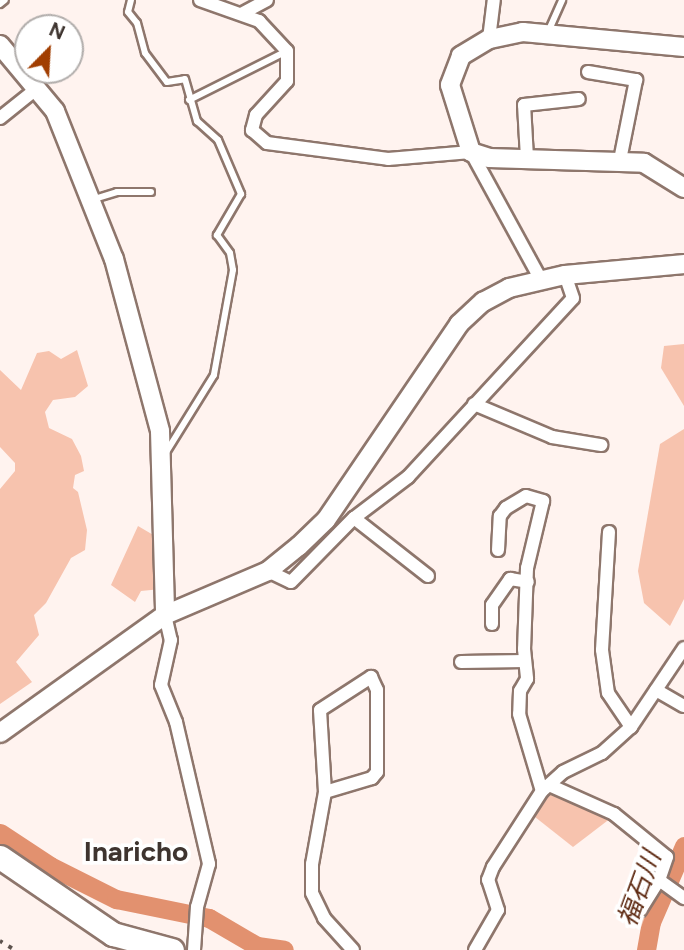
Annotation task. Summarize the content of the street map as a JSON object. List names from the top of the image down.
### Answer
{
  "districts": ["Inaricho"],
  "water": ["福石川"],
  "north": "top right"
}
